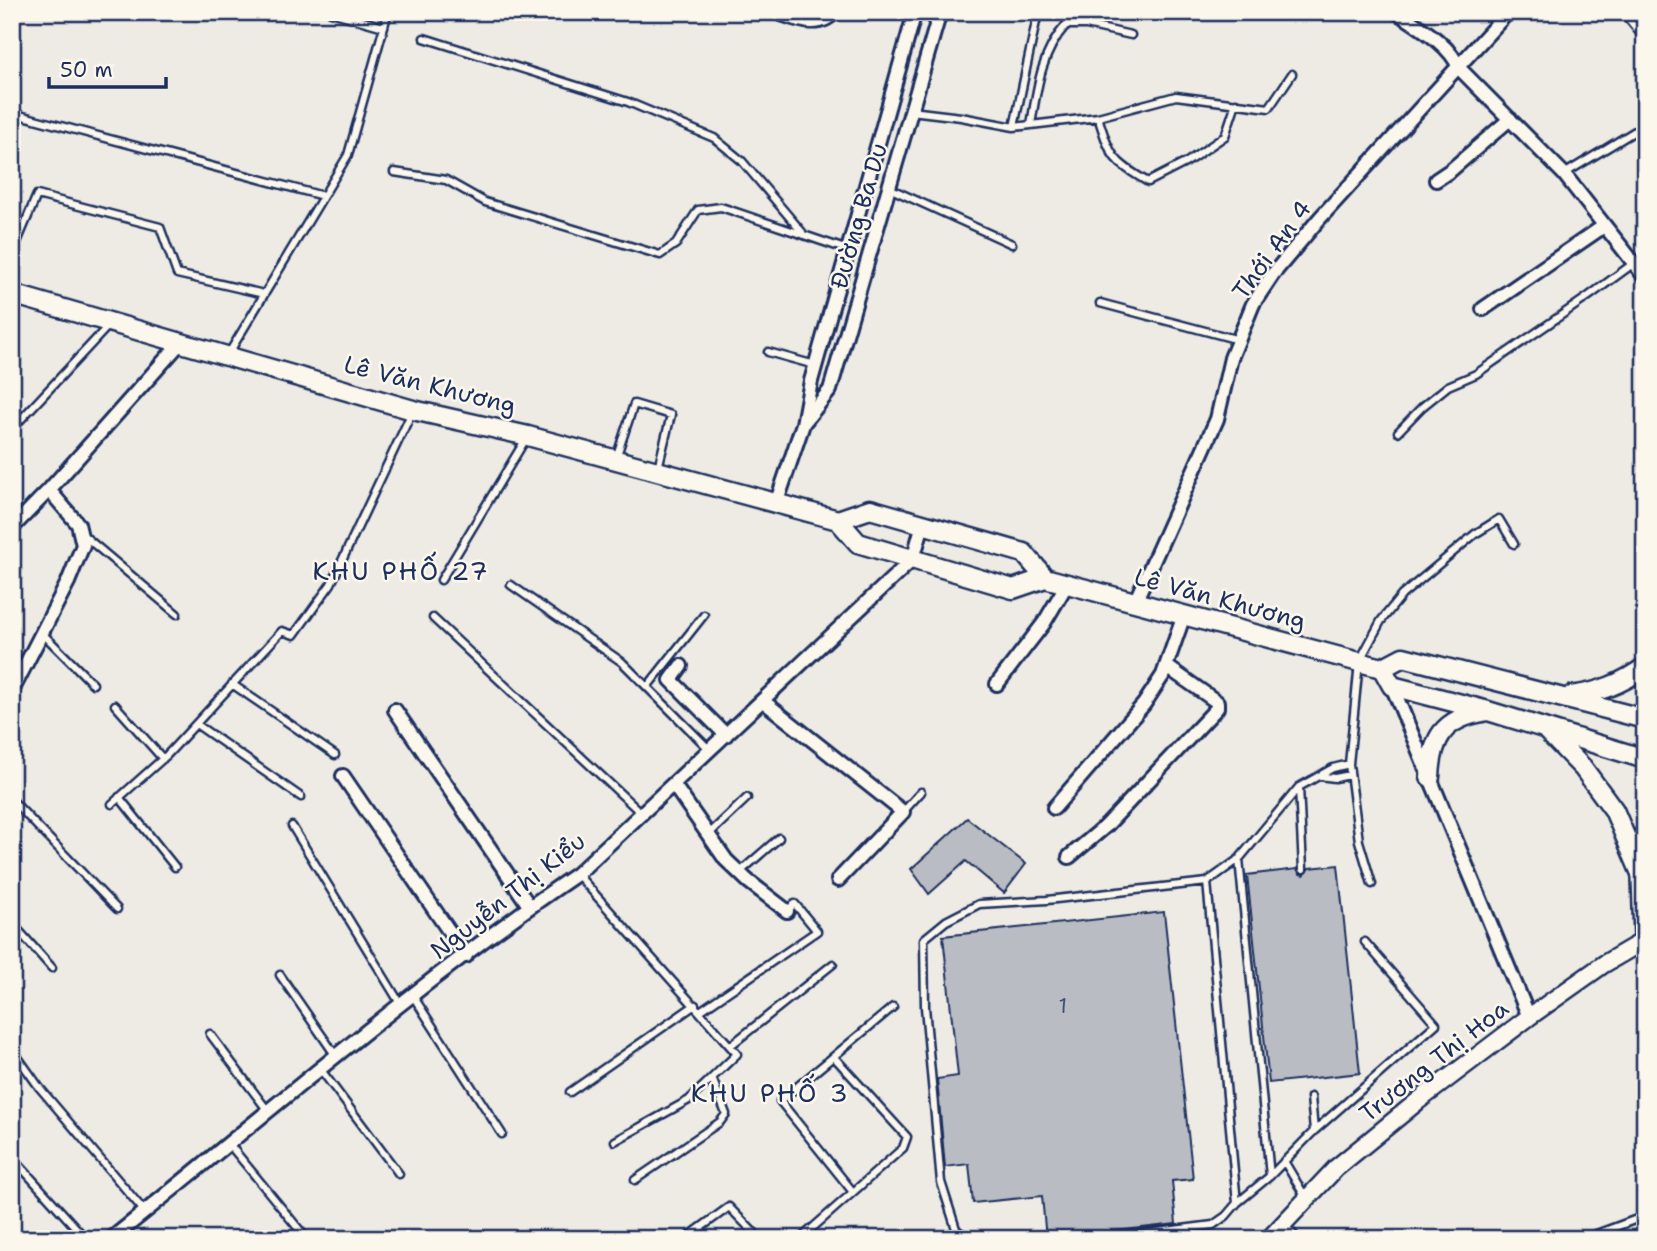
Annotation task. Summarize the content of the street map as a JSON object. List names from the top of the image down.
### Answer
{
  "streets": {
    "main road": ["Lê Văn Khương"],
    "street": [
      "Đường Ba Du",
      "Thới An 4",
      "Nguyễn Thị Kiểu",
      "Trương Thị Hoa"
    ]
  },
  "crossings": [
    ["Đường Ba Du", "Lê Văn Khương"],
    ["Thới An 4", "Lê Văn Khương"]
  ],
  "districts": ["KHU PHỐ 27", "KHU PHỐ 3"],
  "house_numbers": ["1"],
  "scale_bar": "50 m"
}
